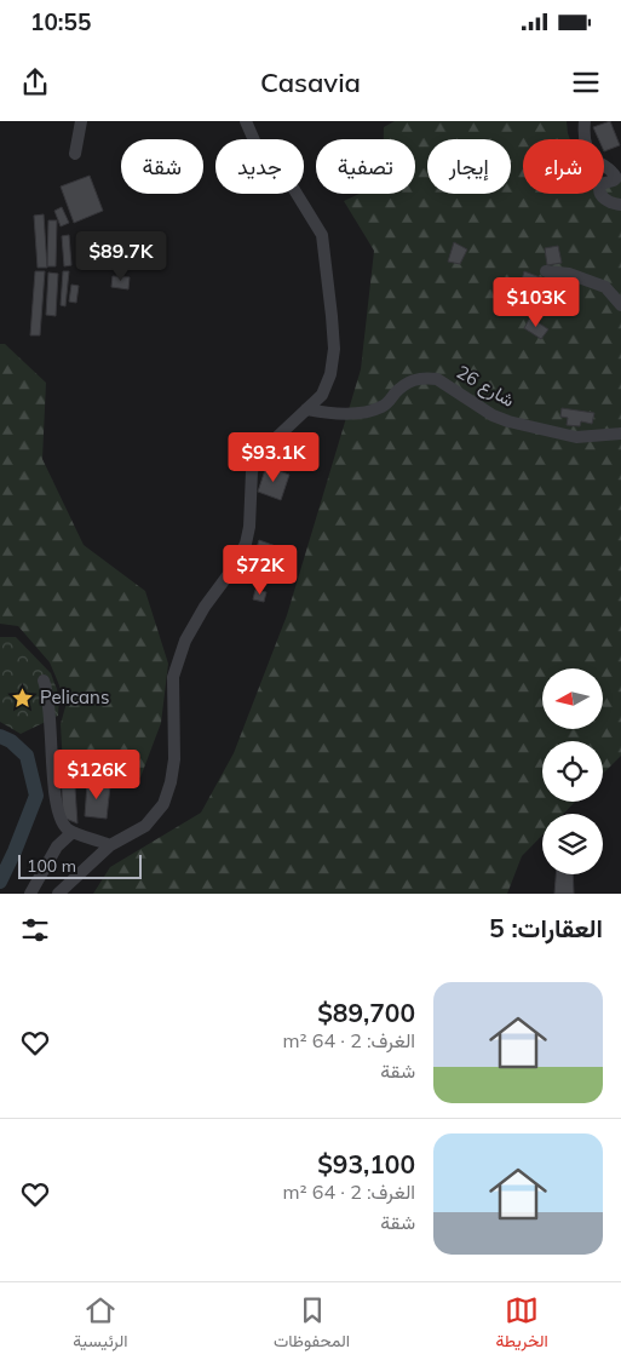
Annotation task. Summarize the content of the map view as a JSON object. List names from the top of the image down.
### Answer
{
  "streets": {
    "street": ["شارع 26"]
  },
  "places": {
    "place": ["Pelicans"]
  },
  "scale_bar": "100 m",
  "north": "left",
  "page": {
    "status": "10:55",
    "header": "Casavia",
    "chip": [
      "شراء",
      "إيجار",
      "تصفية",
      "جديد",
      "شقة"
    ],
    "price": [
      "$89.7K",
      "$103K",
      "$93.1K",
      "$72K",
      "$126K"
    ],
    "scale": "100 m",
    "heading": "العقارات: 5",
    "list": [
      {
        "name": "$89,700",
        "note": "الغرف: 2 · 64 m² · شقة"
      },
      {
        "name": "$93,100",
        "note": "الغرف: 2 · 64 m² · شقة"
      }
    ],
    "tabs": ["الخريطة", "المحفوظات", "الرئيسية"]
  }
}
